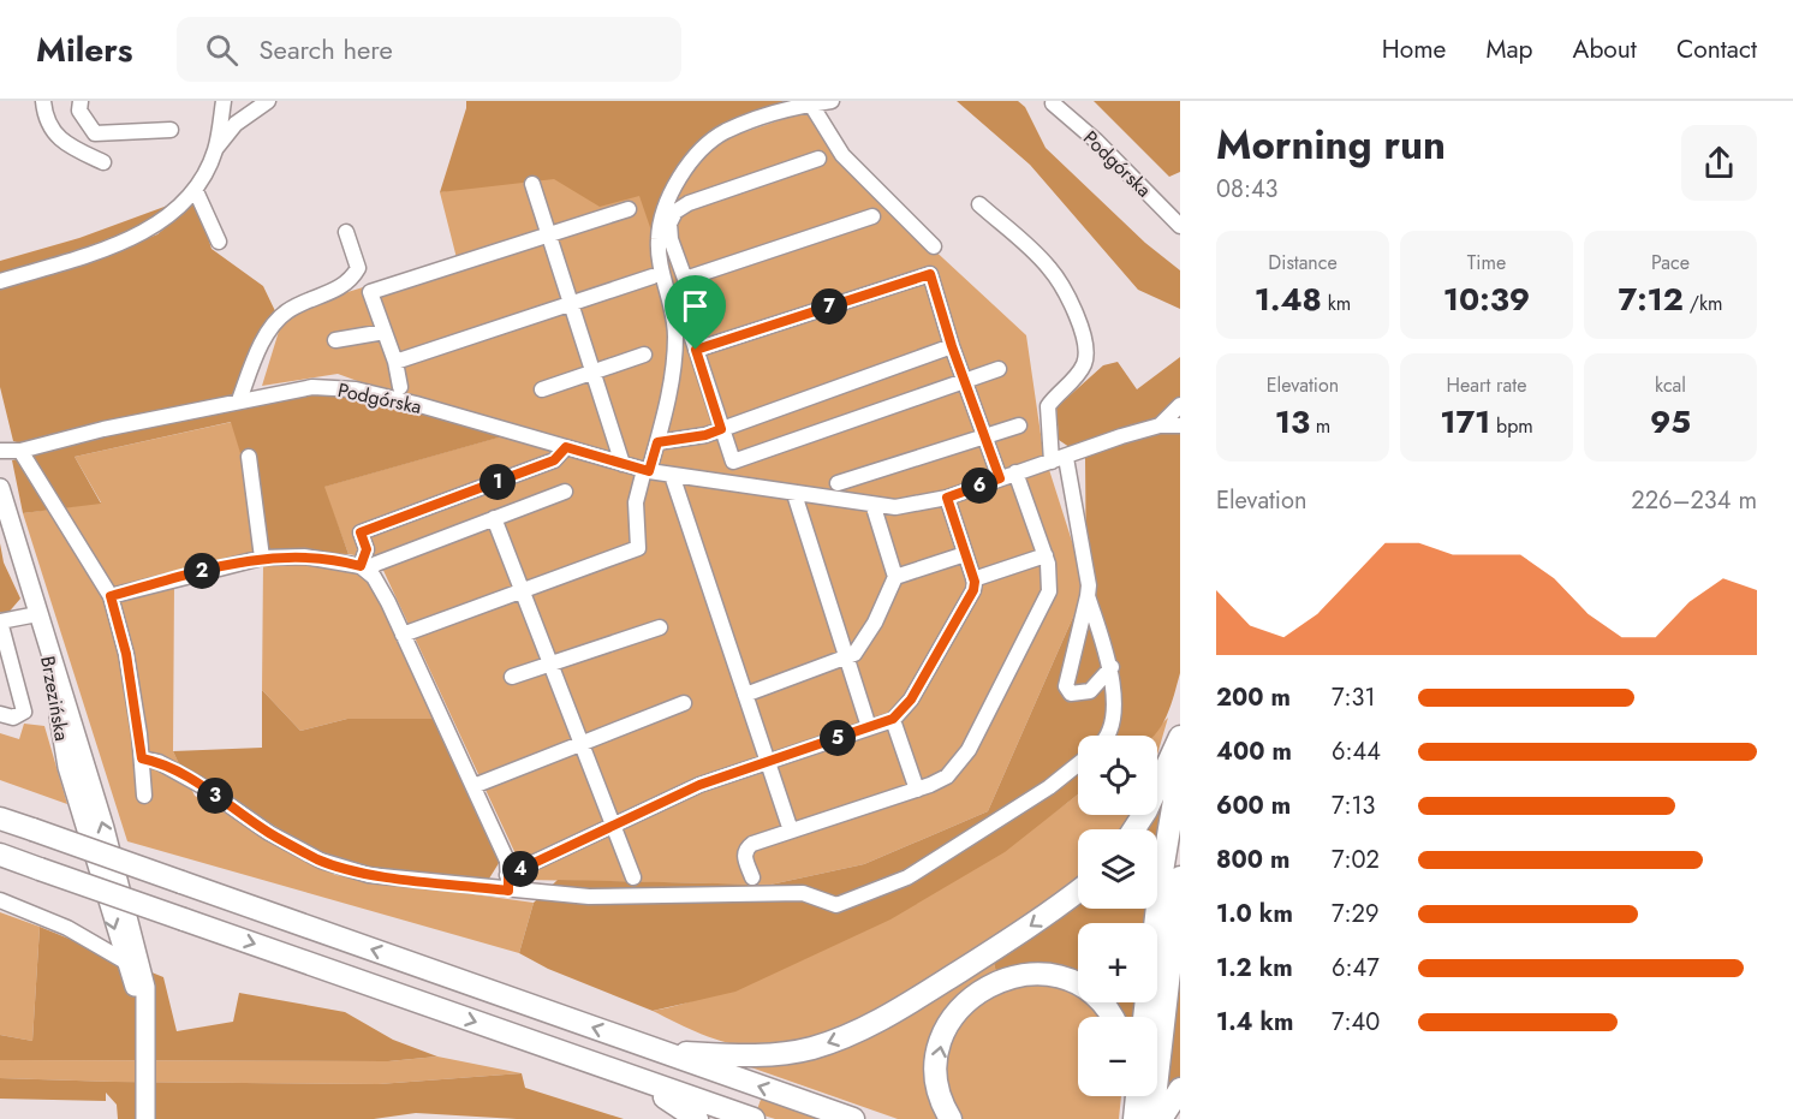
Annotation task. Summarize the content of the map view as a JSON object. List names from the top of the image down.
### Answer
{
  "streets": {
    "main road": ["Brzezińska"],
    "street": ["Podgórska"]
  },
  "page": {
    "header": "Milers",
    "search": "Search here",
    "nav": [
      "Home",
      "Map",
      "About",
      "Contact"
    ],
    "heading": ["Morning run", "08:43"],
    "stats": [
      ["Distance", "1.48 km"],
      ["Time", "10:39"],
      ["Pace", "7:12 /km"],
      ["Elevation", "13 m"],
      ["Heart rate", "171 bpm"],
      ["kcal", "95"]
    ],
    "pins": [
      "7",
      "1",
      "6",
      "2",
      "5",
      "3",
      "4"
    ],
    "chart": ["Elevation", "226–234 m"],
    "list": [
      {
        "name": "200 m",
        "note": "7:31"
      },
      {
        "name": "400 m",
        "note": "6:44"
      },
      {
        "name": "600 m",
        "note": "7:13"
      },
      {
        "name": "800 m",
        "note": "7:02"
      },
      {
        "name": "1.0 km",
        "note": "7:29"
      },
      {
        "name": "1.2 km",
        "note": "6:47"
      },
      {
        "name": "1.4 km",
        "note": "7:40"
      }
    ],
    "map_buttons": ["+", "−"]
  }
}
